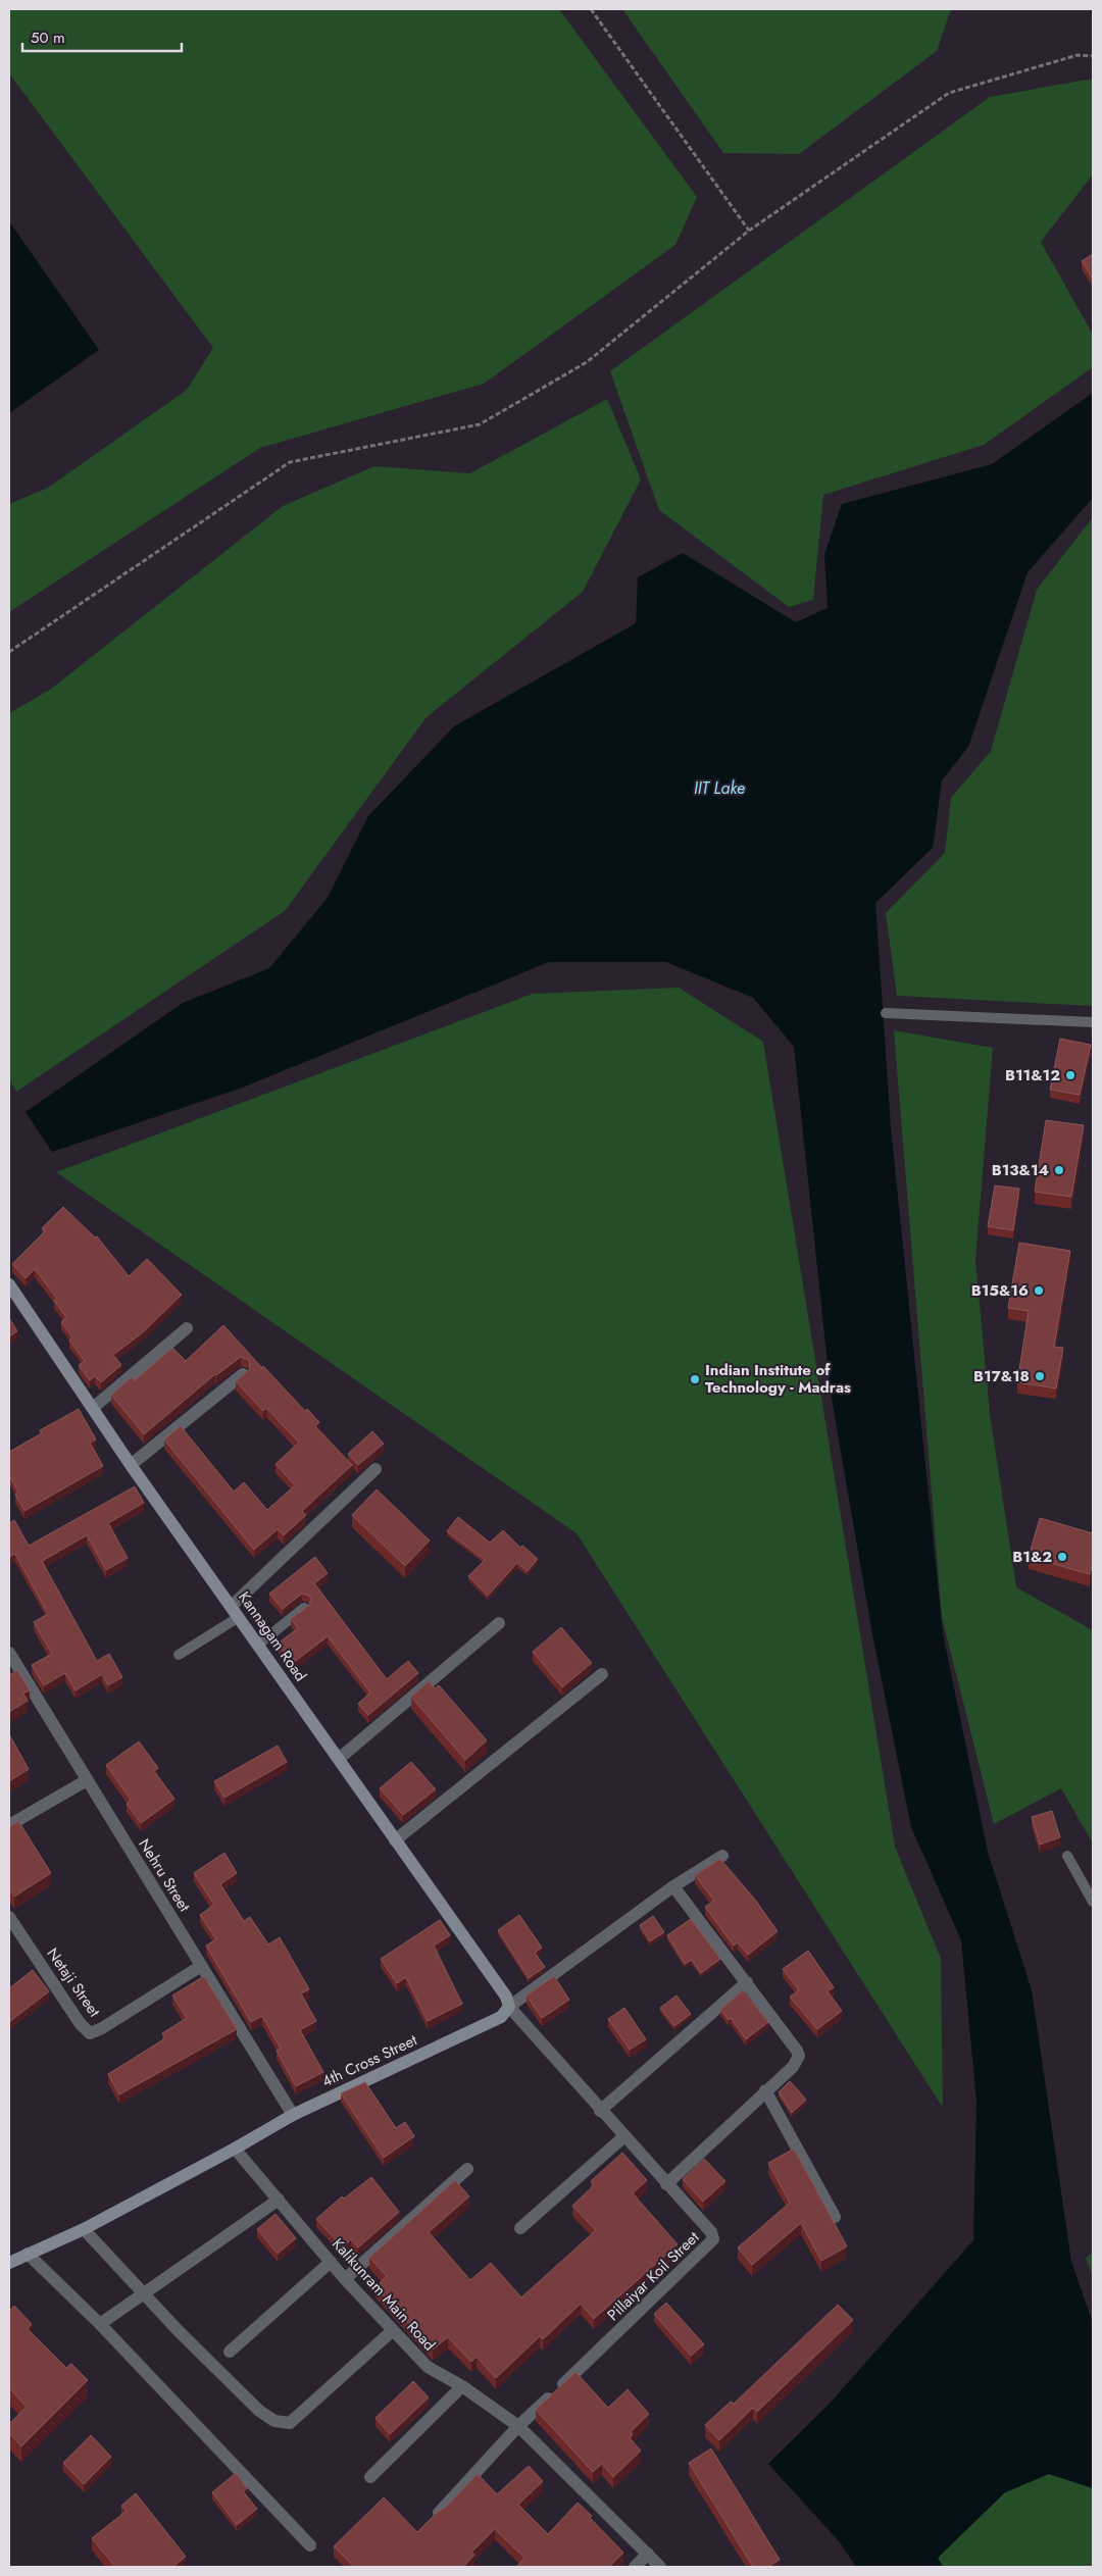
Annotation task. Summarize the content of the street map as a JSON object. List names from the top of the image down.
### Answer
{
  "streets": {
    "street": [
      "Kannagam Road",
      "Nehru Street",
      "Netaji Street",
      "4th Cross Street",
      "Pillaiyar Koil Street",
      "Kalikunram Main Road"
    ]
  },
  "crossings": [
    ["Kannagam Road", "4th Cross Street"],
    ["Kannagam Road", "Pillaiyar Koil Street"],
    ["Nehru Street", "Netaji Street"],
    ["Nehru Street", "4th Cross Street"],
    ["4th Cross Street", "Pillaiyar Koil Street"],
    ["4th Cross Street", "Kalikunram Main Road"],
    ["Pillaiyar Koil Street", "Kalikunram Main Road"]
  ],
  "water": ["IIT Lake"],
  "places": [
    "B11&12",
    "B13&14",
    "B15&16",
    "B17&18",
    "Indian Institute of Technology - Madras",
    "B1&2"
  ],
  "scale_bar": "50 m"
}
